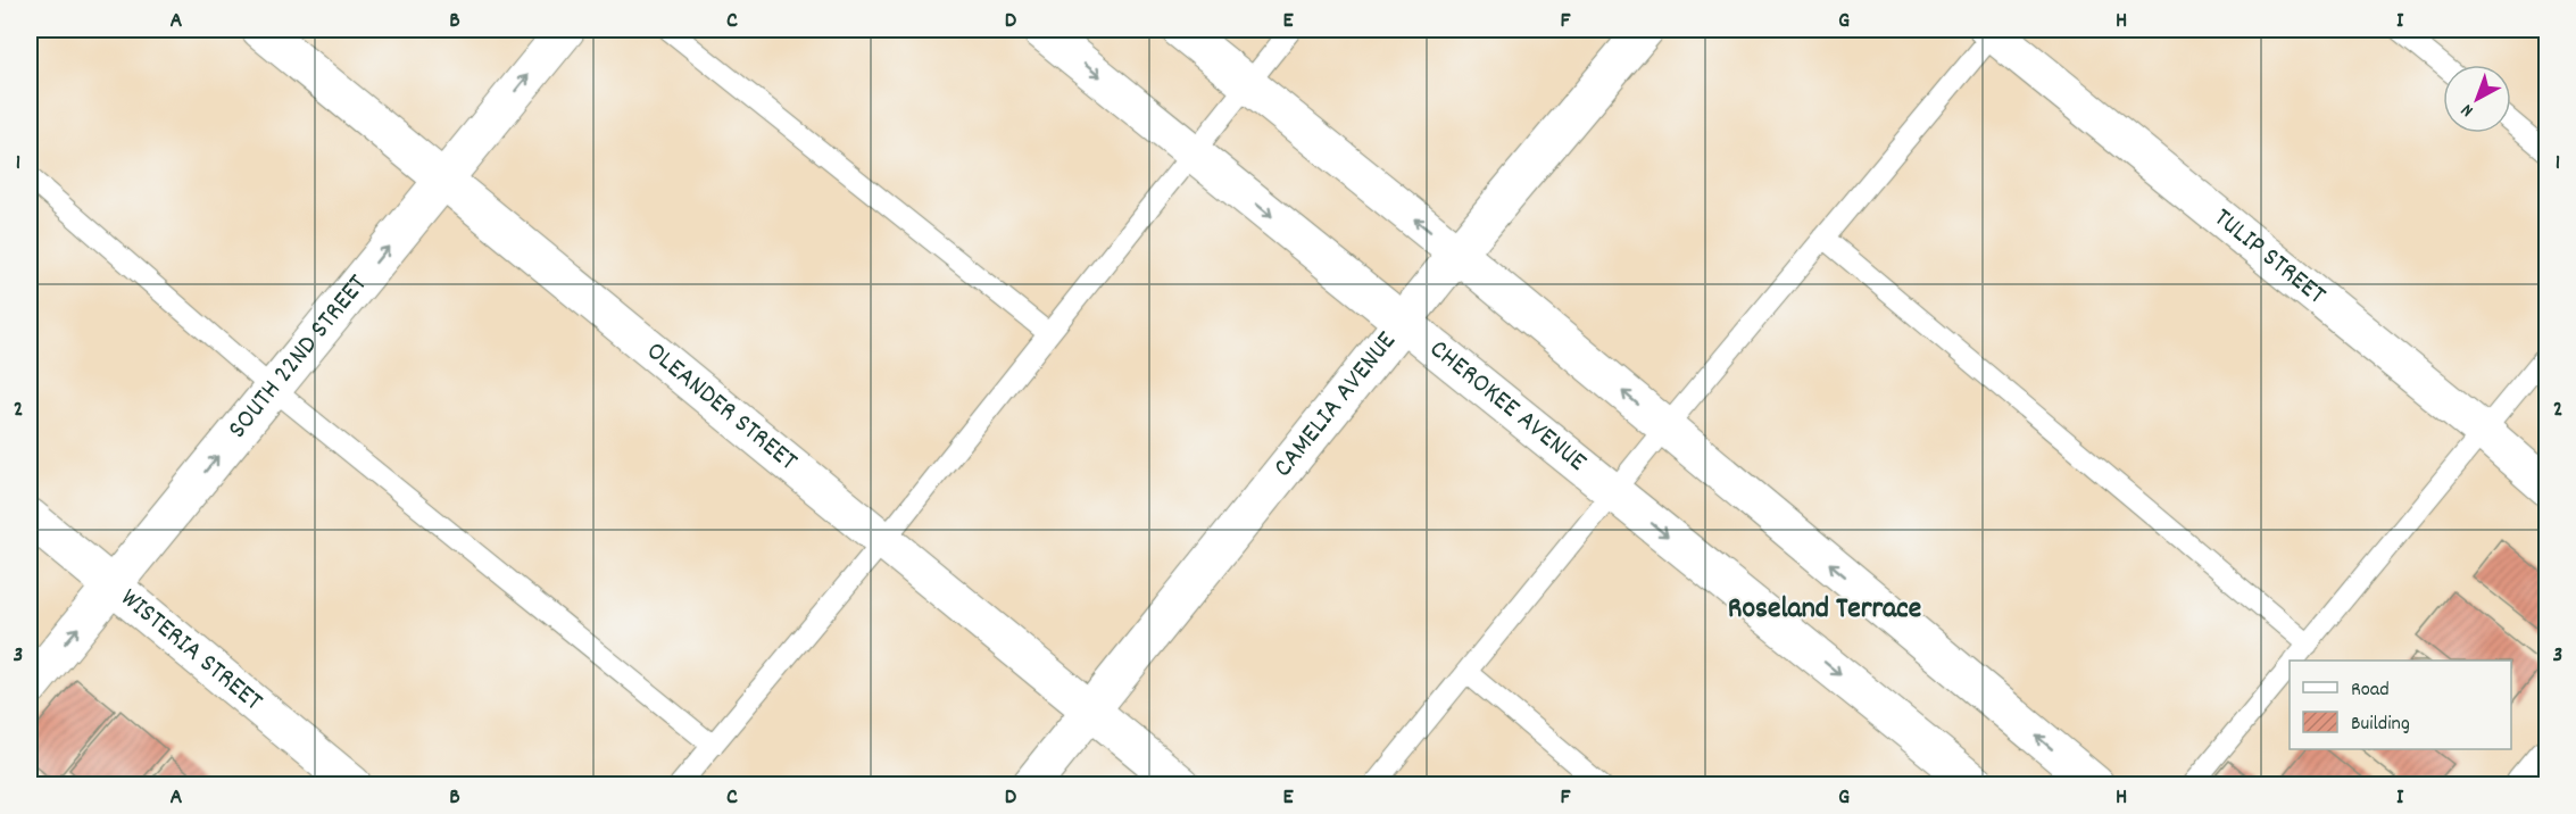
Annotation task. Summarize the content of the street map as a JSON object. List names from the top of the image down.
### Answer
{
  "streets": {
    "street": [
      "TULIP STREET",
      "SOUTH 22ND STREET",
      "CAMELIA AVENUE",
      "OLEANDER STREET",
      "CHEROKEE AVENUE",
      "WISTERIA STREET"
    ]
  },
  "crossings": [
    ["SOUTH 22ND STREET", "OLEANDER STREET"],
    ["SOUTH 22ND STREET", "WISTERIA STREET"],
    ["CAMELIA AVENUE", "OLEANDER STREET"],
    ["CAMELIA AVENUE", "CHEROKEE AVENUE"]
  ],
  "one_way": ["SOUTH 22ND STREET"],
  "districts": ["Roseland Terrace"],
  "legend": ["Road", "Building"],
  "north": "bottom left",
  "grid": {
    "columns": [
      "A",
      "B",
      "C",
      "D",
      "E",
      "F",
      "G",
      "H",
      "I"
    ],
    "rows": ["1", "2", "3"]
  }
}
